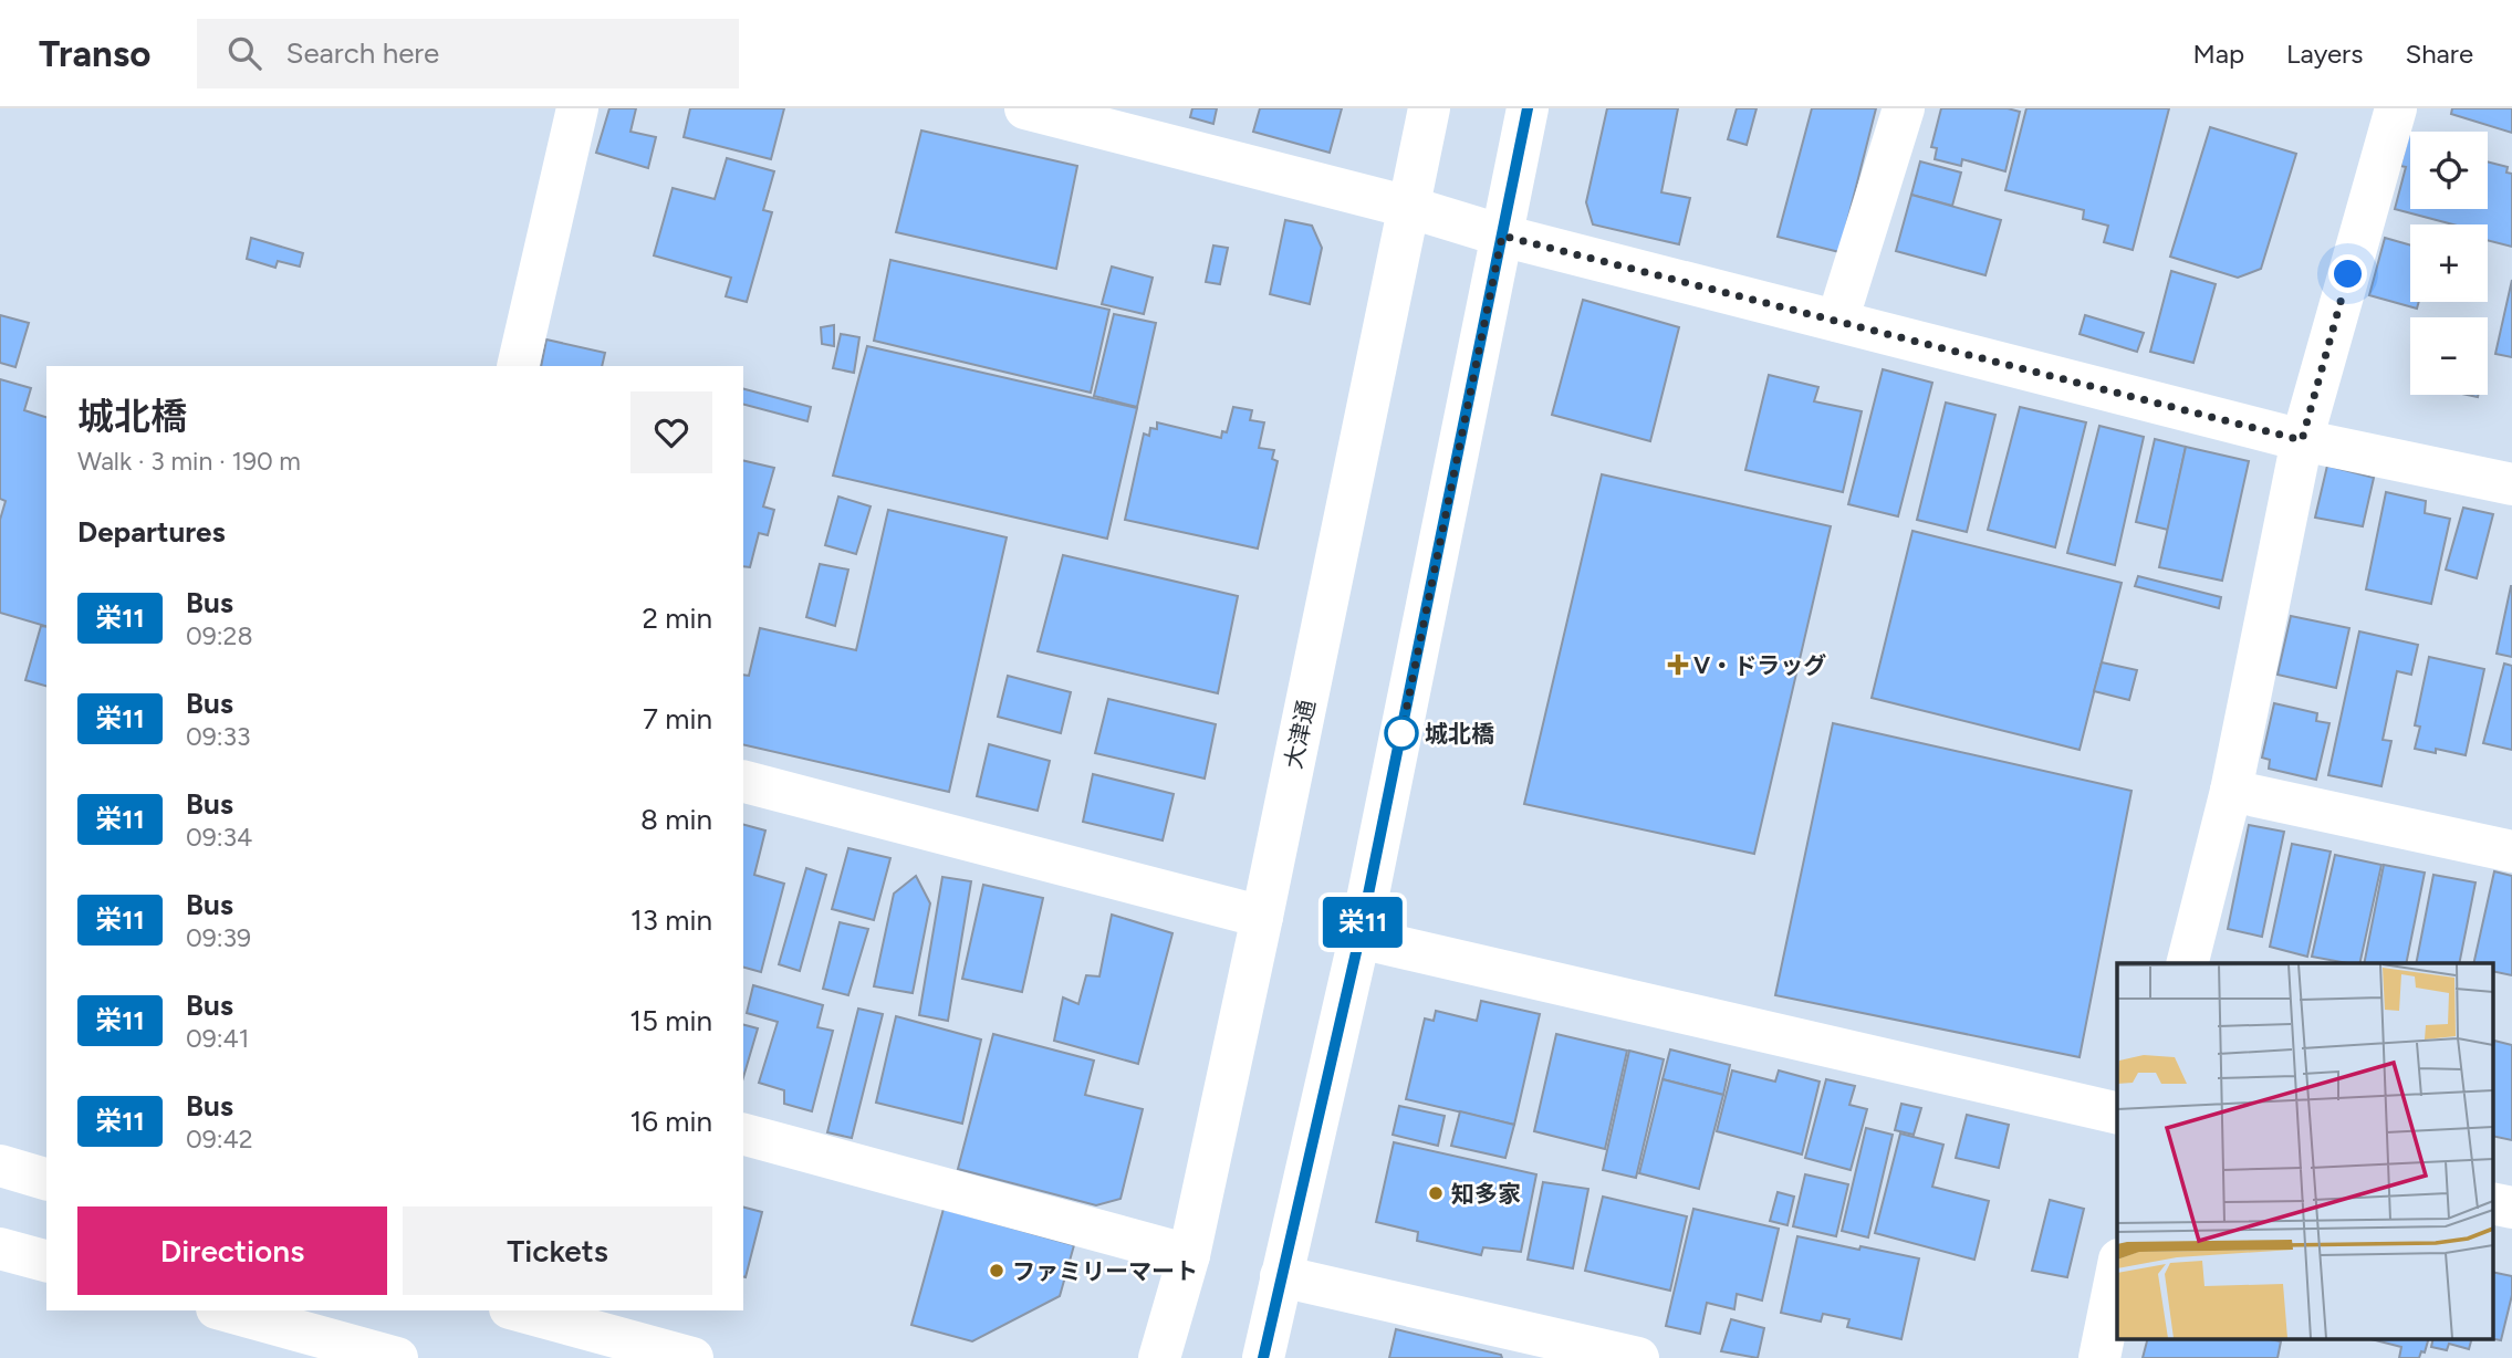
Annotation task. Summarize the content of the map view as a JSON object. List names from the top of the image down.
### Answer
{
  "streets": {
    "street": ["大津通"]
  },
  "places": {
    "health": ["V・ドラッグ"],
    "other": ["城北橋", "知多家", "ファミリーマート"]
  },
  "lines": ["bus line 栄11"],
  "page": {
    "header": "Transo",
    "search": "Search here",
    "nav": ["Map", "Layers", "Share"],
    "on_map": "栄11",
    "map_buttons": ["+", "−"],
    "heading": [
      ["城北橋", "Walk · 3 min · 190 m"],
      "Departures"
    ],
    "list": [
      {
        "mark": "栄11",
        "name": "Bus",
        "note": "09:28",
        "value": "2 min"
      },
      {
        "mark": "栄11",
        "name": "Bus",
        "note": "09:33",
        "value": "7 min"
      },
      {
        "mark": "栄11",
        "name": "Bus",
        "note": "09:34",
        "value": "8 min"
      },
      {
        "mark": "栄11",
        "name": "Bus",
        "note": "09:39",
        "value": "13 min"
      },
      {
        "mark": "栄11",
        "name": "Bus",
        "note": "09:41",
        "value": "15 min"
      },
      {
        "mark": "栄11",
        "name": "Bus",
        "note": "09:42",
        "value": "16 min"
      }
    ],
    "buttons": ["Directions", "Tickets"]
  }
}
